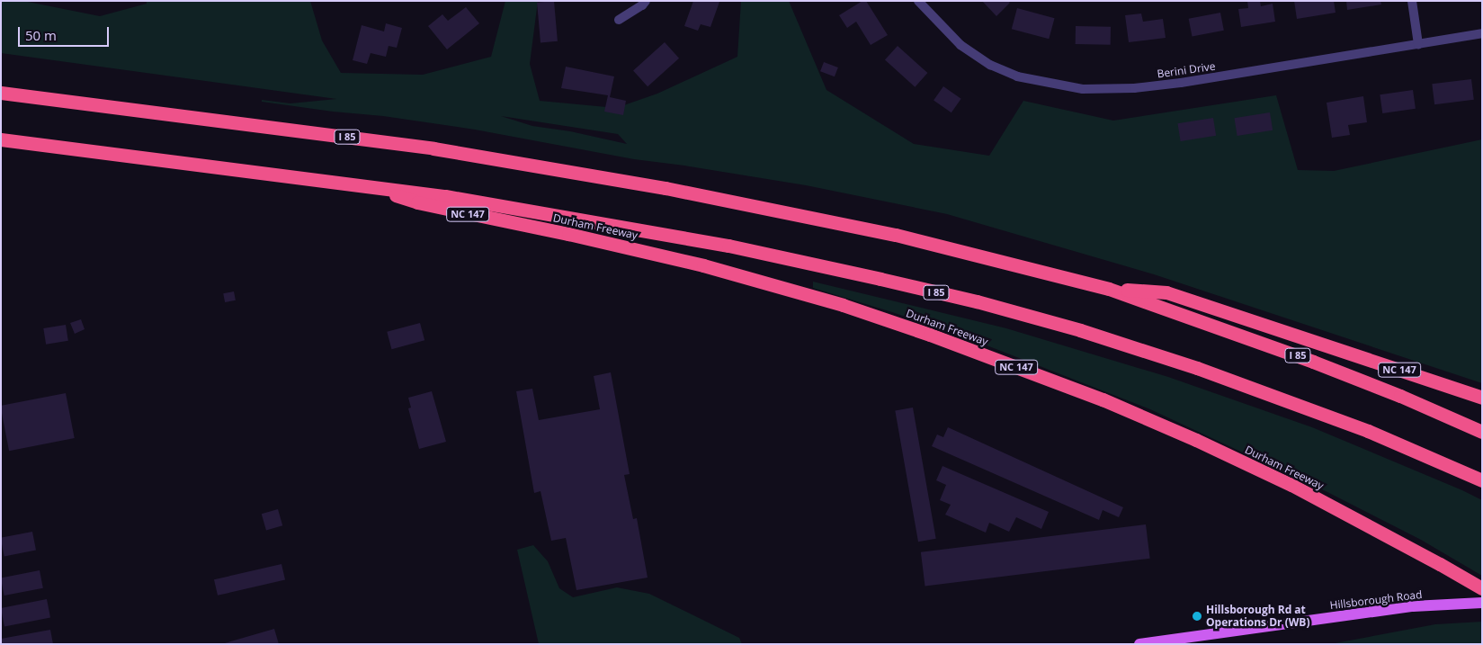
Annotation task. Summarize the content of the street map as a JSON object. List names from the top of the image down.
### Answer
{
  "streets": {
    "highway": ["I 85", "NC 147", "Durham Freeway"],
    "main road": ["Hillsborough Road"],
    "street": ["Berini Drive"]
  },
  "crossings": [
    ["I 85", "NC 147"],
    ["I 85", "Durham Freeway"]
  ],
  "places": ["Hillsborough Rd at Operations Dr (WB)"],
  "scale_bar": "50 m"
}
